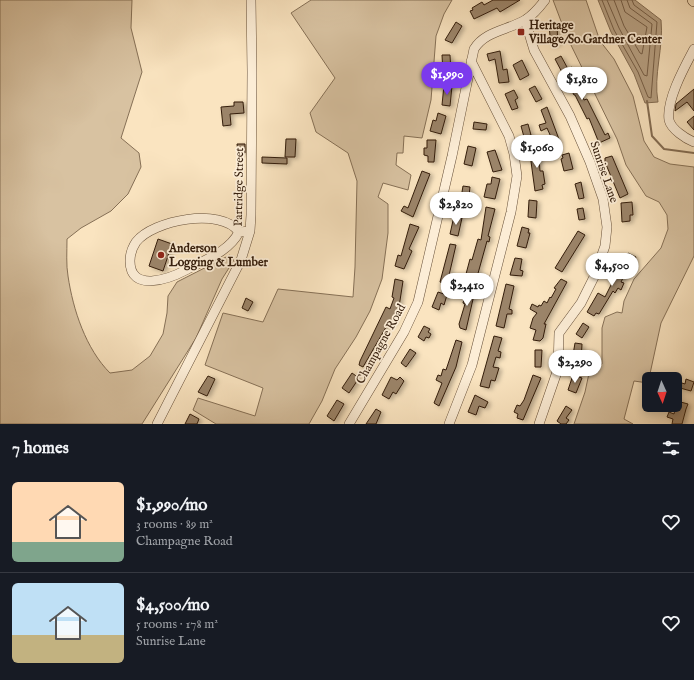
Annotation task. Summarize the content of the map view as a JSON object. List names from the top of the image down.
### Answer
{
  "streets": {
    "street": ["Sunrise Lane", "Partridge Street", "Champagne Road"]
  },
  "crossings": [
    ["Sunrise Lane", "Champagne Road"]
  ],
  "places": {
    "transit": ["Heritage Village/So.Gardner Center"],
    "other": ["Anderson Logging & Lumber"]
  },
  "north": "bottom",
  "page": {
    "price": [
      "$1,990",
      "$1,810",
      "$1,060",
      "$2,820",
      "$4,500",
      "$2,410",
      "$2,290"
    ],
    "heading": "7 homes",
    "list": [
      {
        "name": "$1,990/mo",
        "note": "3 rooms · 89 m² · Champagne Road"
      },
      {
        "name": "$4,500/mo",
        "note": "5 rooms · 178 m² · Sunrise Lane"
      }
    ]
  }
}
